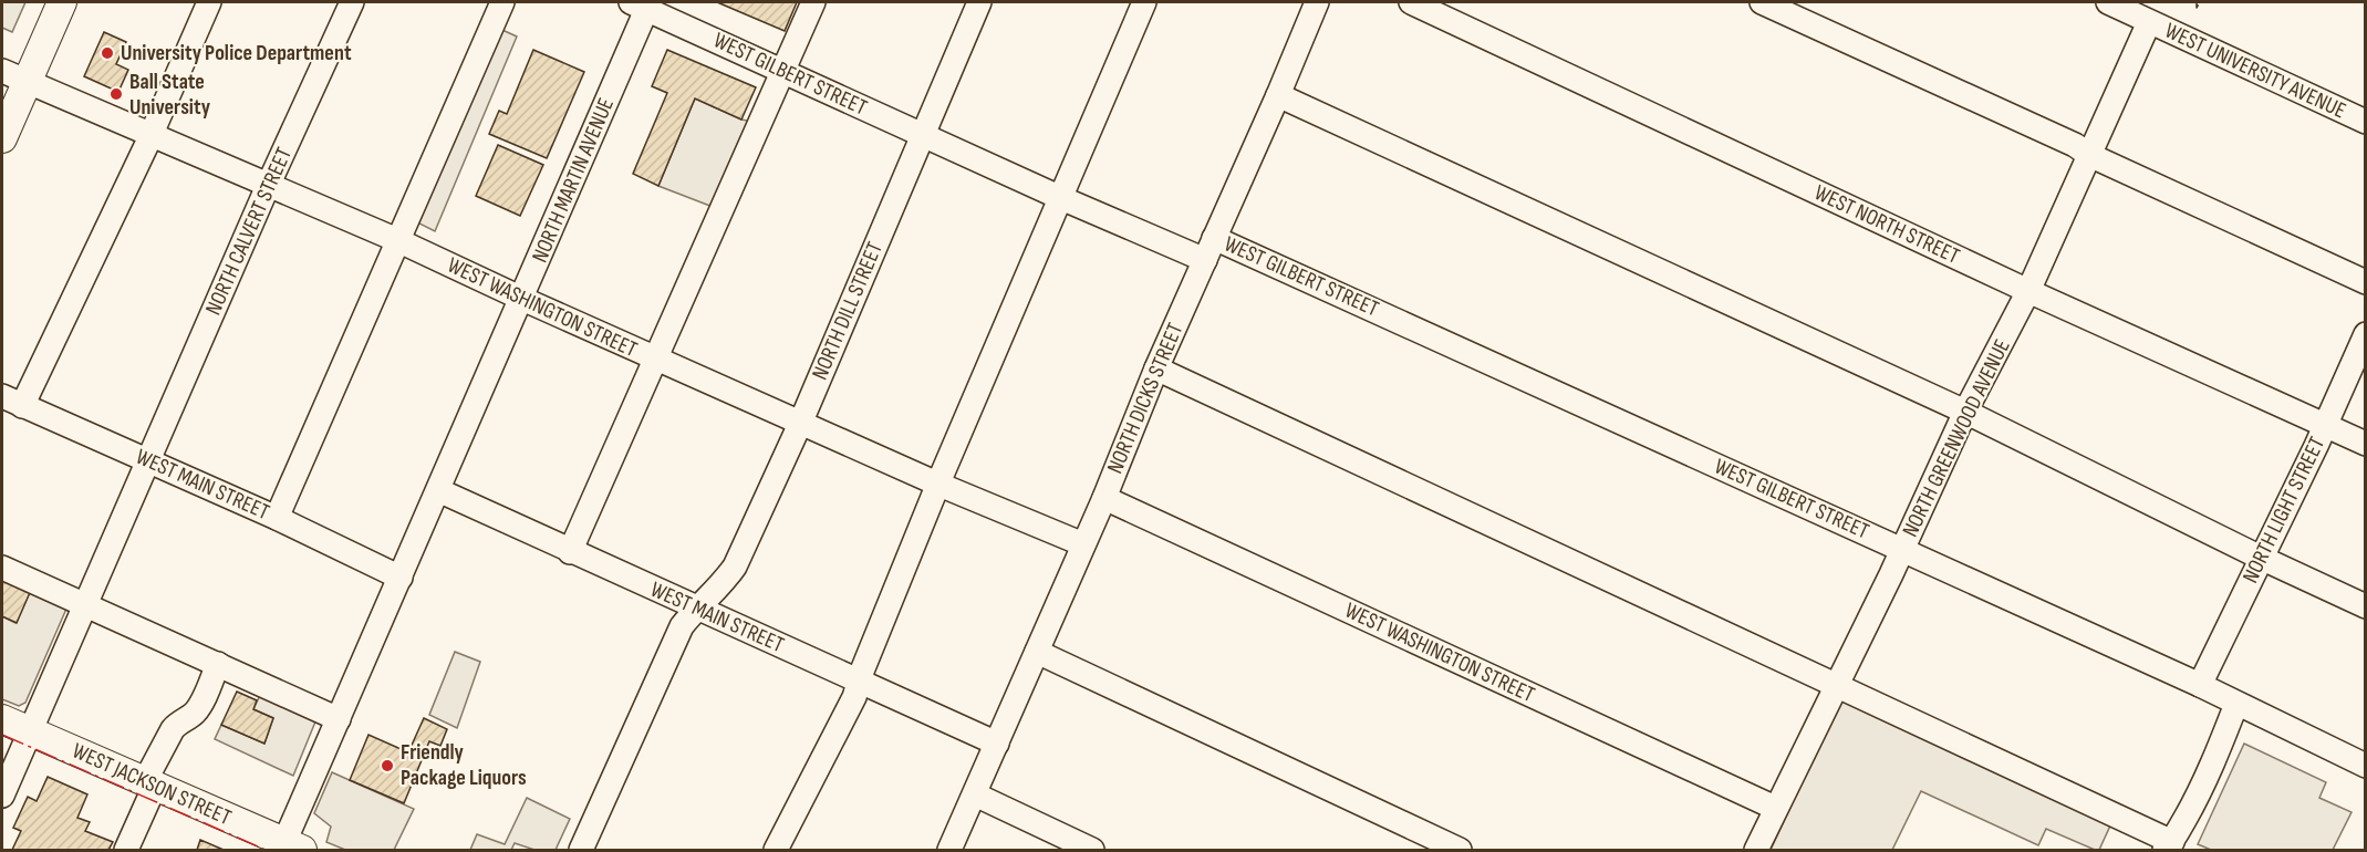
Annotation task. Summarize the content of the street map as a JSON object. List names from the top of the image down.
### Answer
{
  "streets": {
    "main road": ["WEST JACKSON STREET"],
    "street": [
      "WEST UNIVERSITY AVENUE",
      "WEST GILBERT STREET",
      "NORTH MARTIN AVENUE",
      "WEST NORTH STREET",
      "NORTH CALVERT STREET",
      "WEST WASHINGTON STREET",
      "NORTH DILL STREET",
      "NORTH DICKS STREET",
      "NORTH GREENWOOD AVENUE",
      "WEST MAIN STREET",
      "NORTH LIGHT STREET"
    ]
  },
  "crossings": [
    ["WEST UNIVERSITY AVENUE", "NORTH GREENWOOD AVENUE"],
    ["WEST GILBERT STREET", "NORTH MARTIN AVENUE"],
    ["WEST GILBERT STREET", "NORTH DILL STREET"],
    ["WEST GILBERT STREET", "NORTH DICKS STREET"],
    ["WEST GILBERT STREET", "NORTH GREENWOOD AVENUE"],
    ["WEST GILBERT STREET", "NORTH LIGHT STREET"],
    ["NORTH MARTIN AVENUE", "WEST WASHINGTON STREET"],
    ["NORTH MARTIN AVENUE", "WEST MAIN STREET"],
    ["NORTH MARTIN AVENUE", "WEST JACKSON STREET"],
    ["WEST NORTH STREET", "NORTH GREENWOOD AVENUE"],
    ["WEST NORTH STREET", "NORTH LIGHT STREET"],
    ["NORTH CALVERT STREET", "WEST WASHINGTON STREET"],
    ["NORTH CALVERT STREET", "WEST MAIN STREET"],
    ["NORTH CALVERT STREET", "WEST JACKSON STREET"],
    ["WEST WASHINGTON STREET", "NORTH DILL STREET"],
    ["WEST WASHINGTON STREET", "NORTH DICKS STREET"],
    ["WEST WASHINGTON STREET", "NORTH GREENWOOD AVENUE"],
    ["NORTH DILL STREET", "WEST MAIN STREET"],
    ["NORTH DICKS STREET", "WEST MAIN STREET"]
  ],
  "places": ["University Police Department", "Ball State University", "Friendly Package Liquors"]
}
